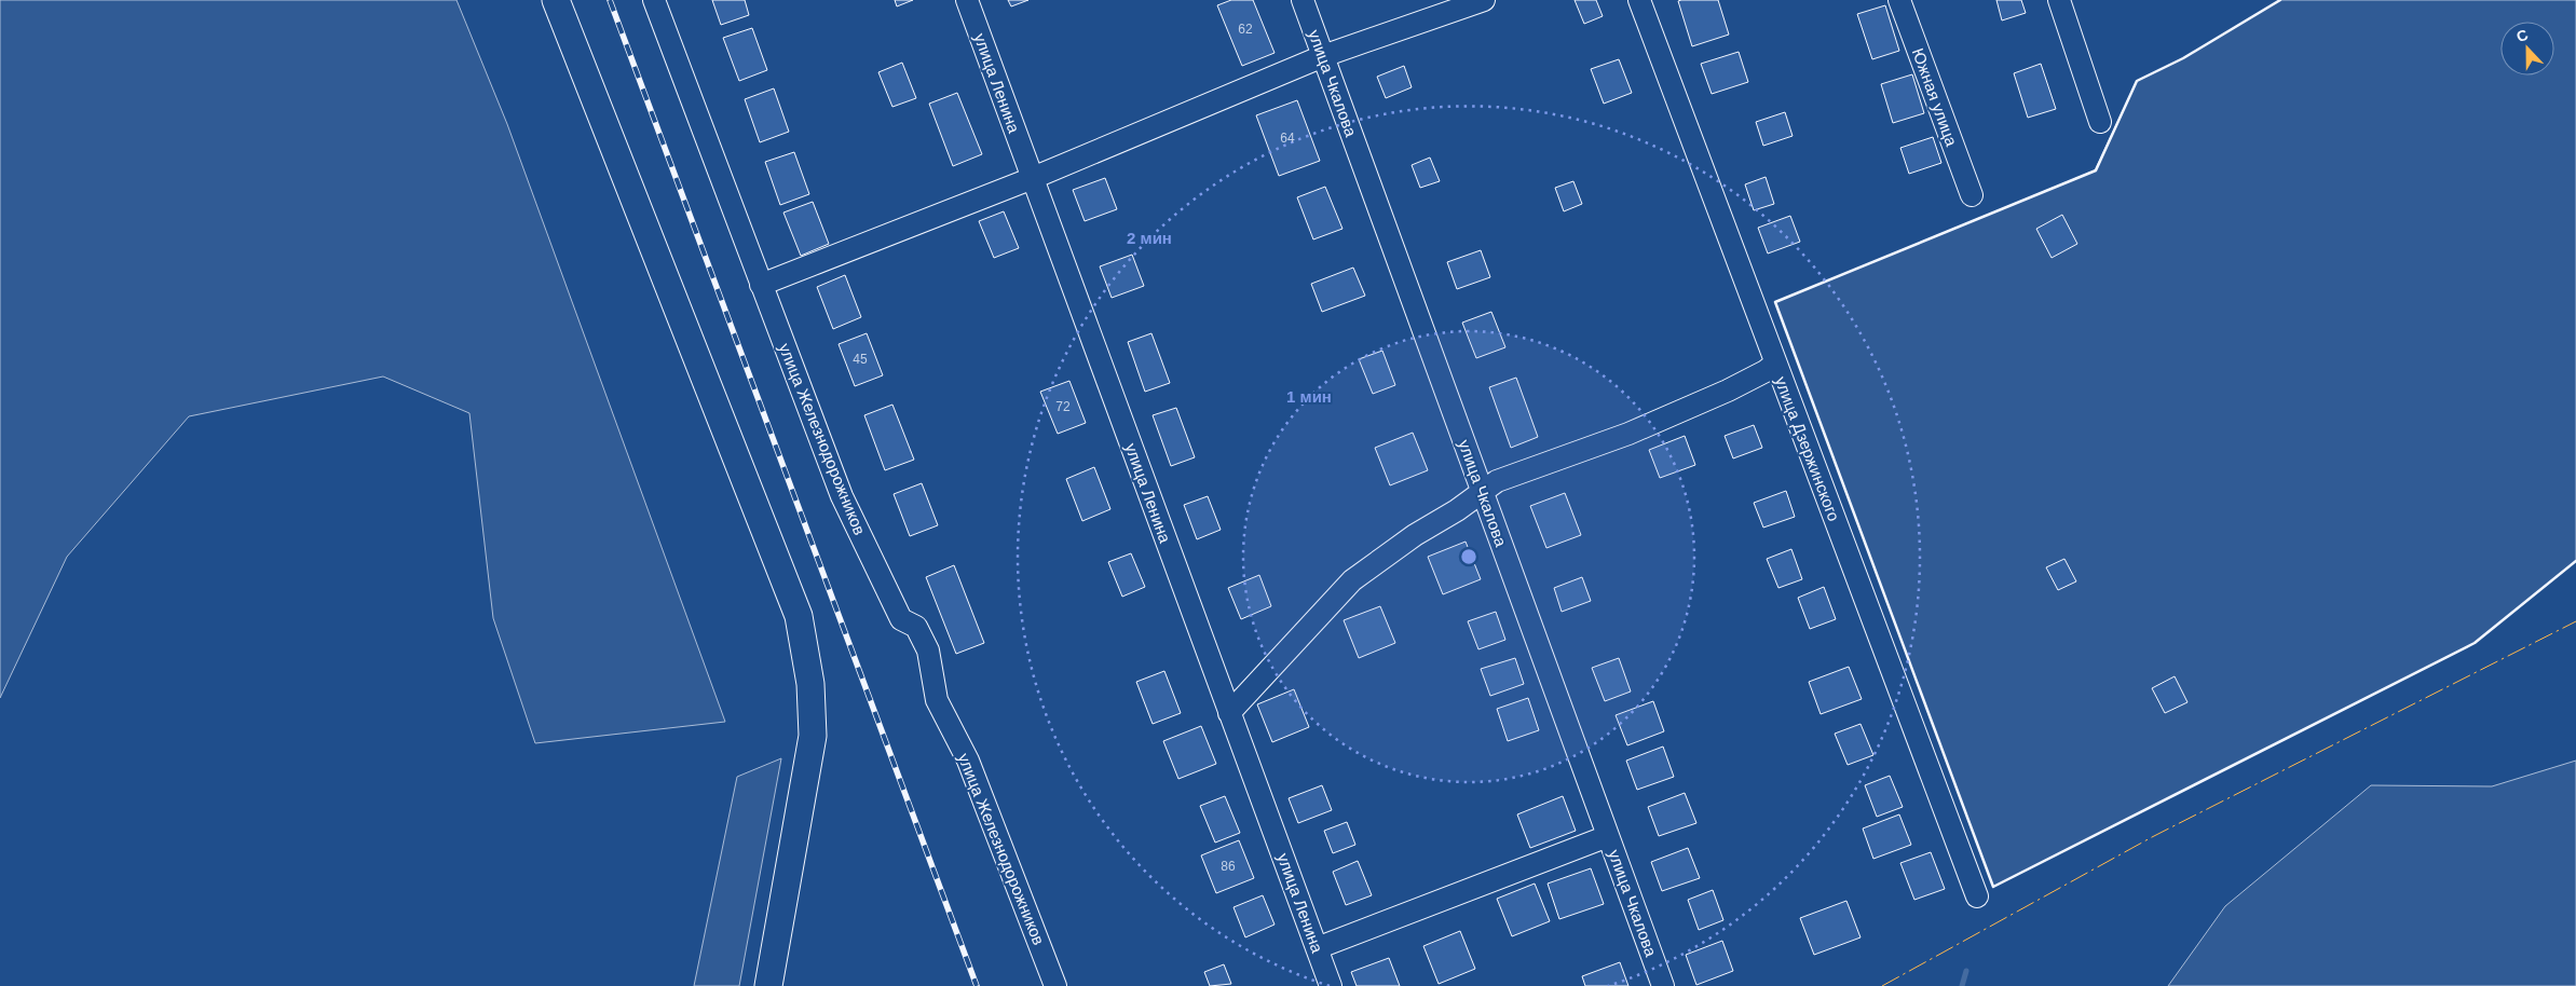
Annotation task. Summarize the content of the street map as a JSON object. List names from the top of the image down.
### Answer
{
  "streets": {
    "street": [
      "улица Ленина",
      "улица Чкалова",
      "Южная улица",
      "улица Железнодорожников",
      "улица Дзержинского"
    ]
  },
  "house_numbers": [
    "62",
    "64",
    "45",
    "72",
    "86"
  ],
  "north": "top",
  "rings": ["2 мин", "1 мин"]
}
